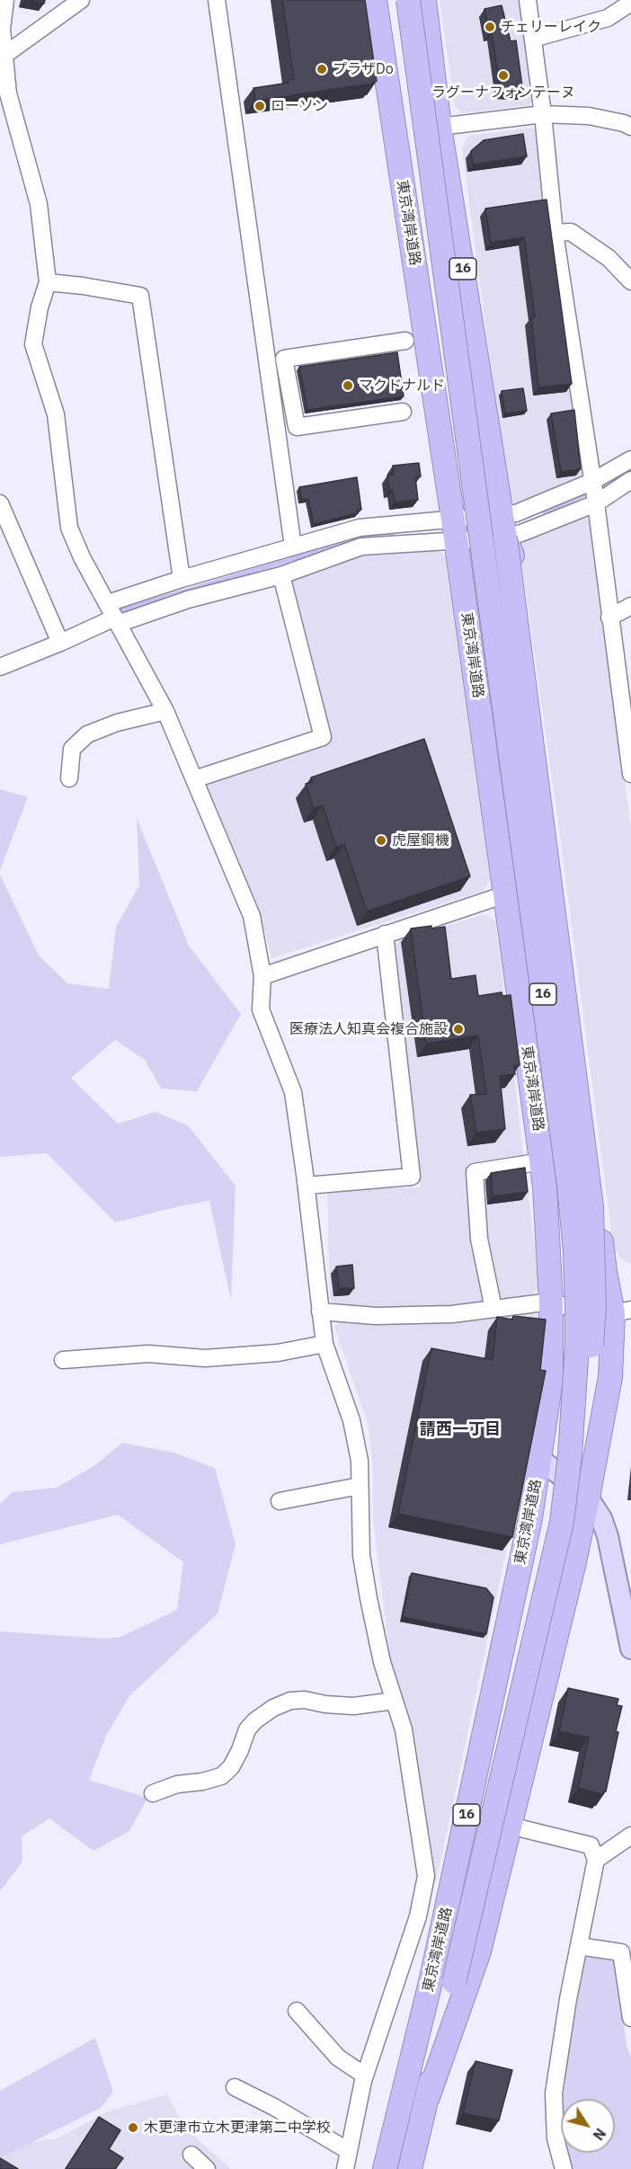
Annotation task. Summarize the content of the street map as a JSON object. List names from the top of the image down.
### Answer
{
  "streets": {
    "highway": ["東京湾岸道路", "16"]
  },
  "crossings": [
    ["東京湾岸道路", "16"]
  ],
  "districts": ["請西一丁目"],
  "places": [
    "チェリーレイク",
    "プラザDo",
    "ラグーナフォンテーヌ",
    "ローソン",
    "マクドナルド",
    "虎屋鋼機",
    "医療法人知真会複合施設",
    "木更津市立木更津第二中学校"
  ],
  "north": "bottom right"
}
